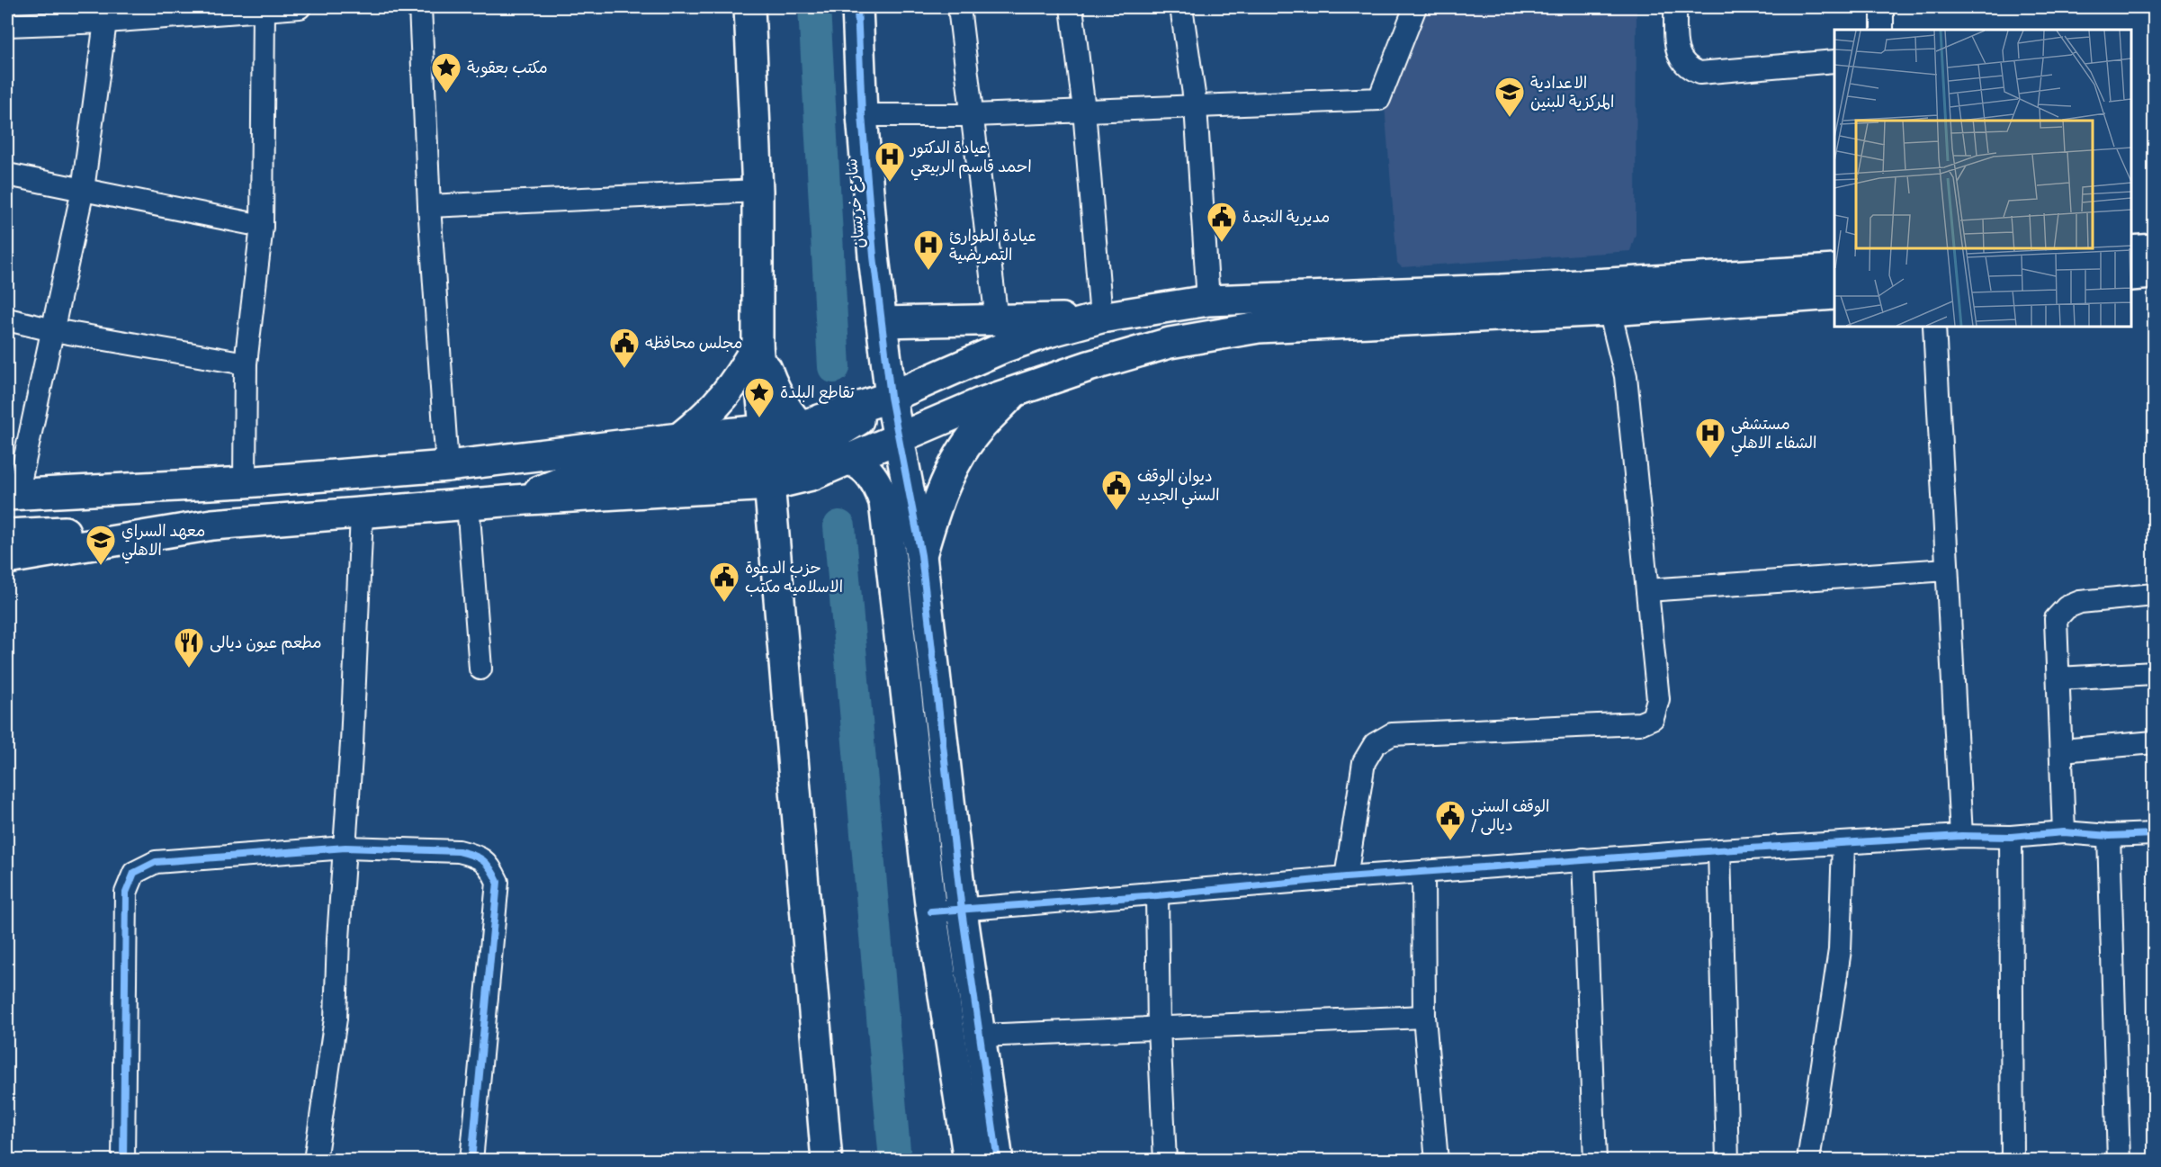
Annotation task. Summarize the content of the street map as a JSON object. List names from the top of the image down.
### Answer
{
  "streets": {
    "main road": ["شارع خريسان"]
  },
  "places": {
    "place": ["مكتب بعقوبة", "تقاطع البلدة"],
    "school or university": ["الاعدادية المركزية للبنين", "معهد السراي الاهلي"],
    "hospital": ["عيادة الدكتور احمد قاسم الربيعي", "عيادة الطوارئ التمريضية", "مستشفى الشفاء الاهلي"],
    "public building": [
      "مديرية النجدة",
      "مجلس محافظه",
      "ديوان الوقف السني الجديد",
      "حزب الدعوة الاسلاميه مكتب",
      "الوقف السني / ديالى"
    ],
    "restaurant": ["مطعم عيون ديالى"]
  }
}
